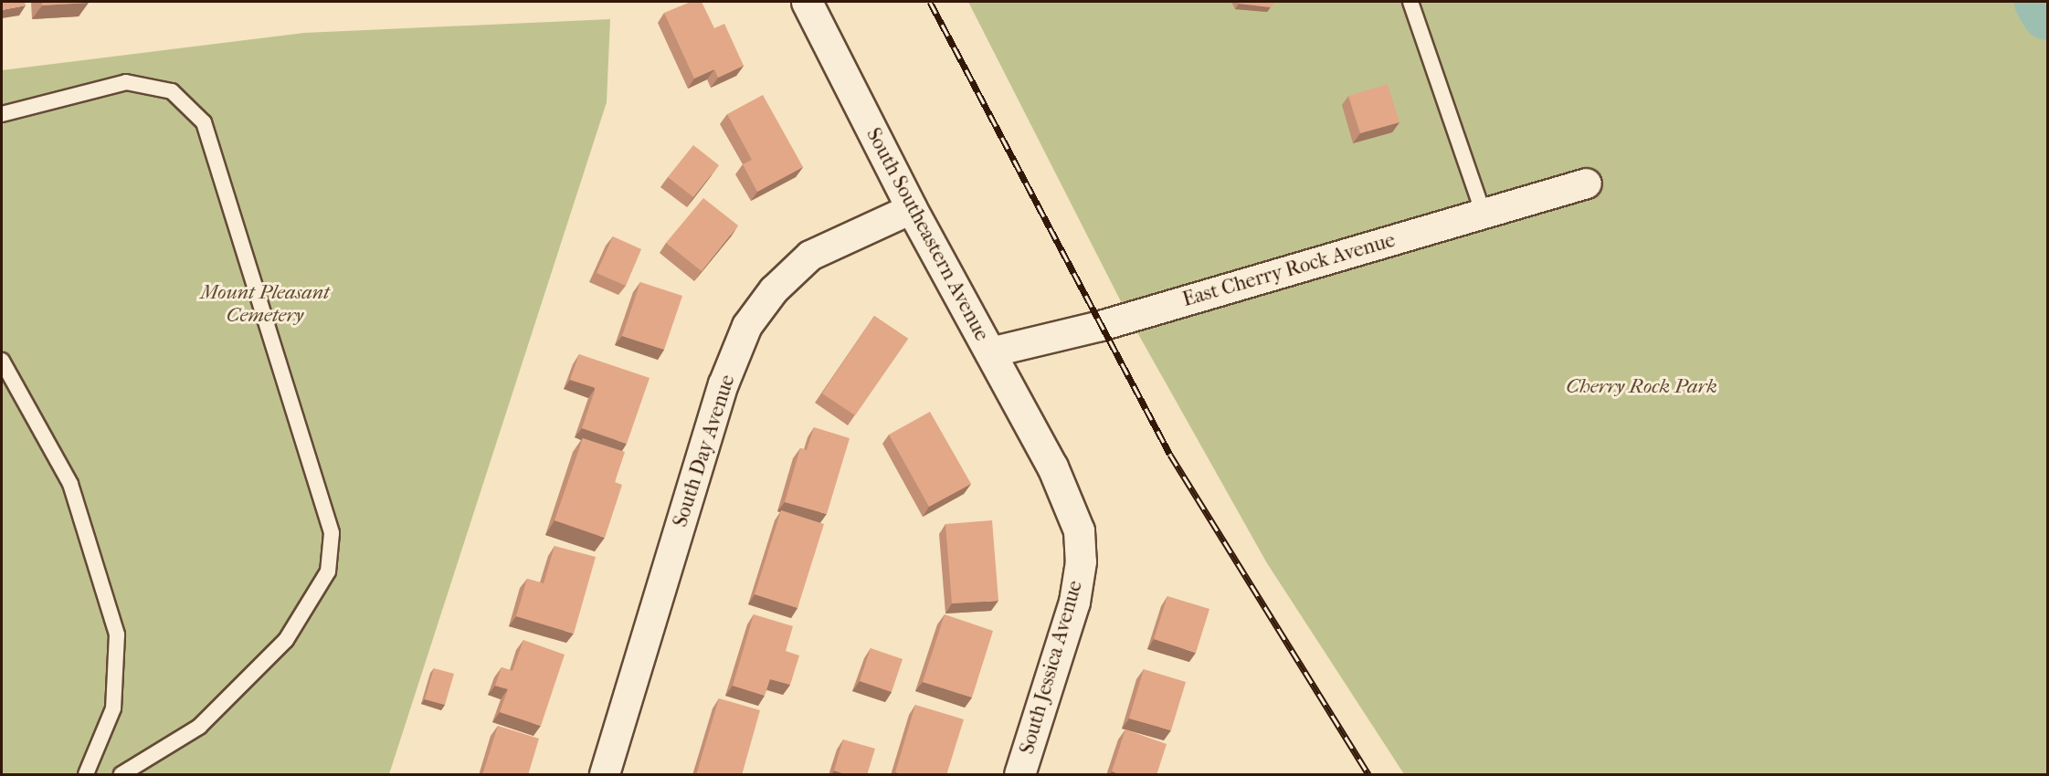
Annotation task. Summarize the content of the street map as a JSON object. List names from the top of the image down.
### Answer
{
  "streets": {
    "street": [
      "South Southeastern Avenue",
      "East Cherry Rock Avenue",
      "South Day Avenue",
      "South Jessica Avenue"
    ]
  },
  "crossings": [
    ["South Southeastern Avenue", "East Cherry Rock Avenue"],
    ["South Southeastern Avenue", "South Day Avenue"],
    ["South Southeastern Avenue", "South Jessica Avenue"]
  ],
  "parks": ["Mount Pleasant Cemetery", "Cherry Rock Park"]
}
